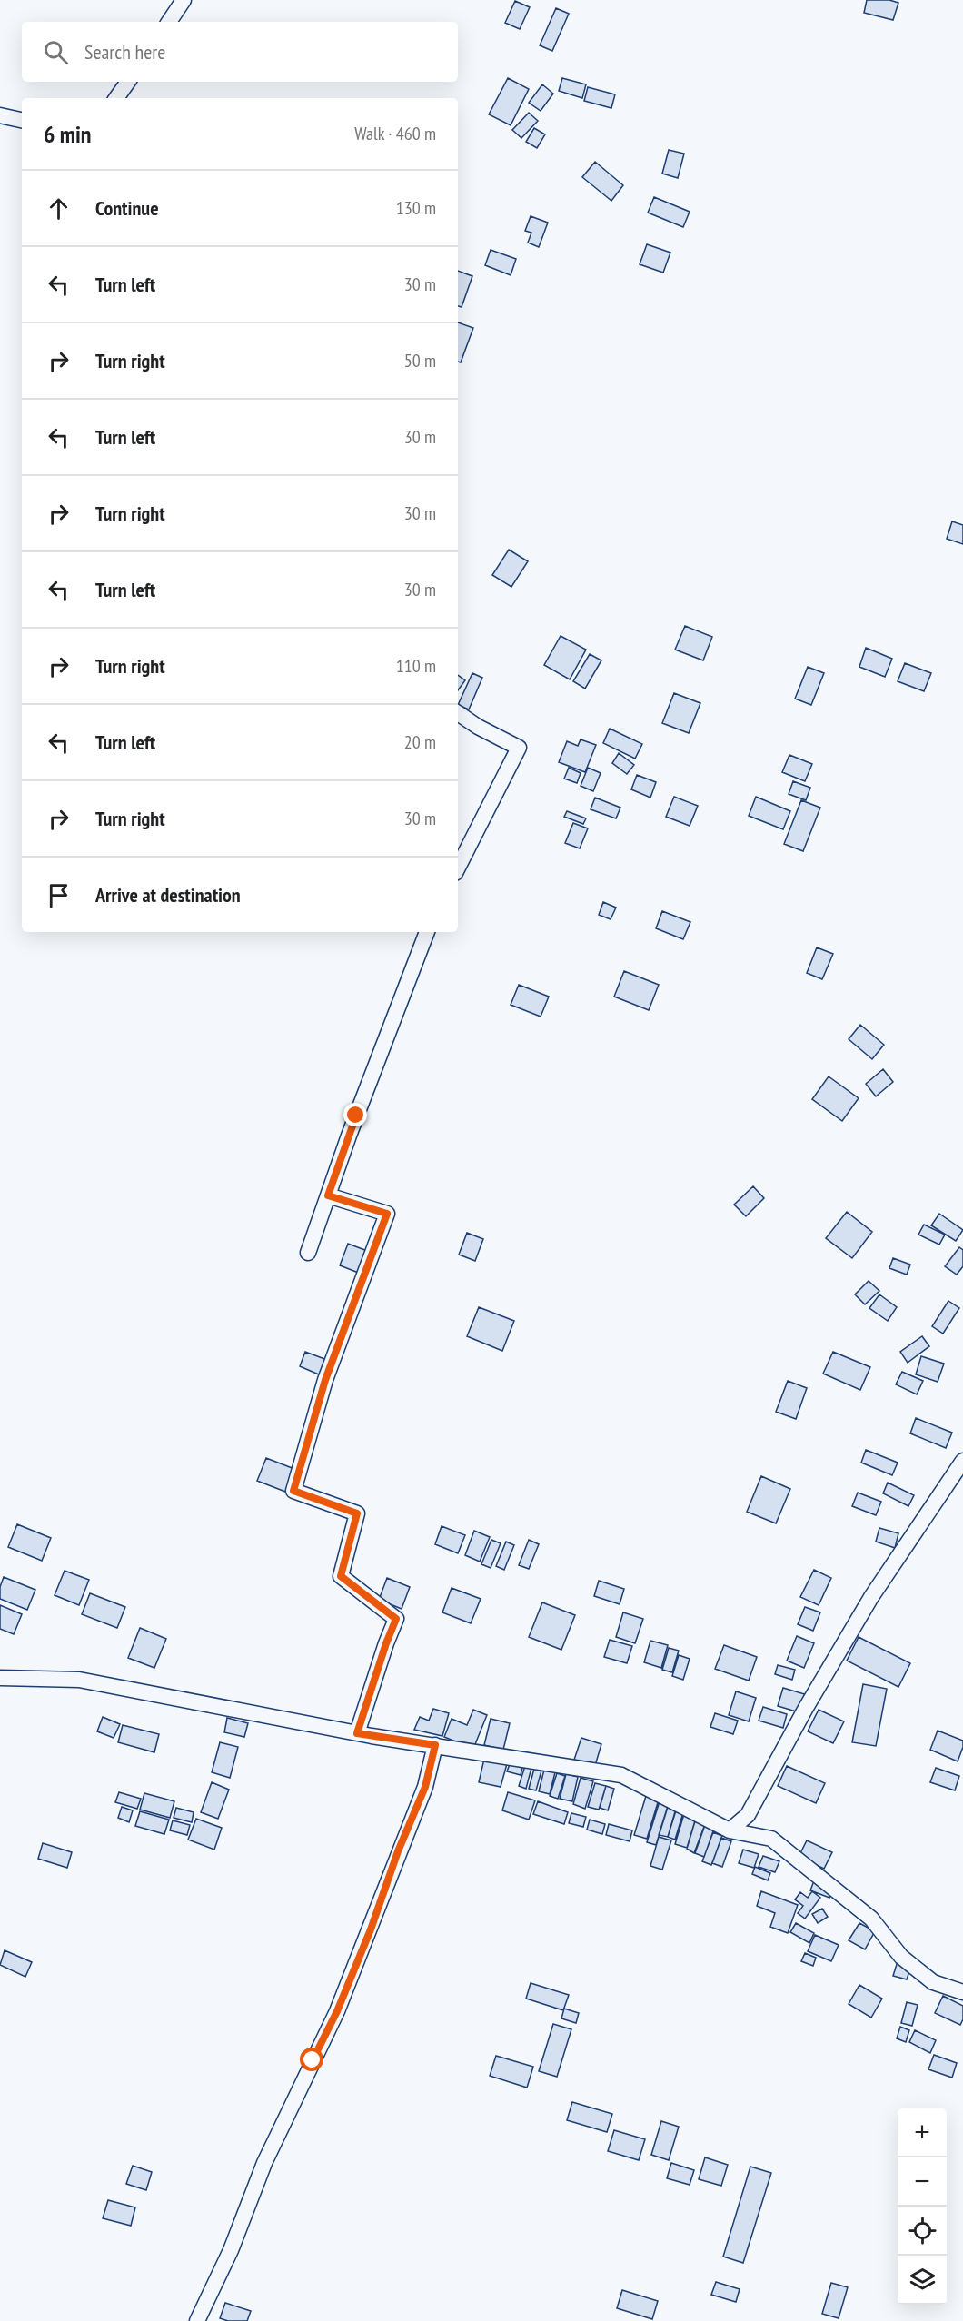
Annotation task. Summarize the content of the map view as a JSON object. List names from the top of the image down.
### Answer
{
  "page": {
    "search": "Search here",
    "heading": ["6 min", "Walk · 460 m"],
    "list": [
      ["Continue", "130 m"],
      ["Turn left", "30 m"],
      ["Turn right", "50 m"],
      ["Turn left", "30 m"],
      ["Turn right", "30 m"],
      ["Turn left", "30 m"],
      ["Turn right", "110 m"],
      ["Turn left", "20 m"],
      ["Turn right", "30 m"],
      "Arrive at destination"
    ],
    "map_buttons": ["+", "−"]
  }
}
